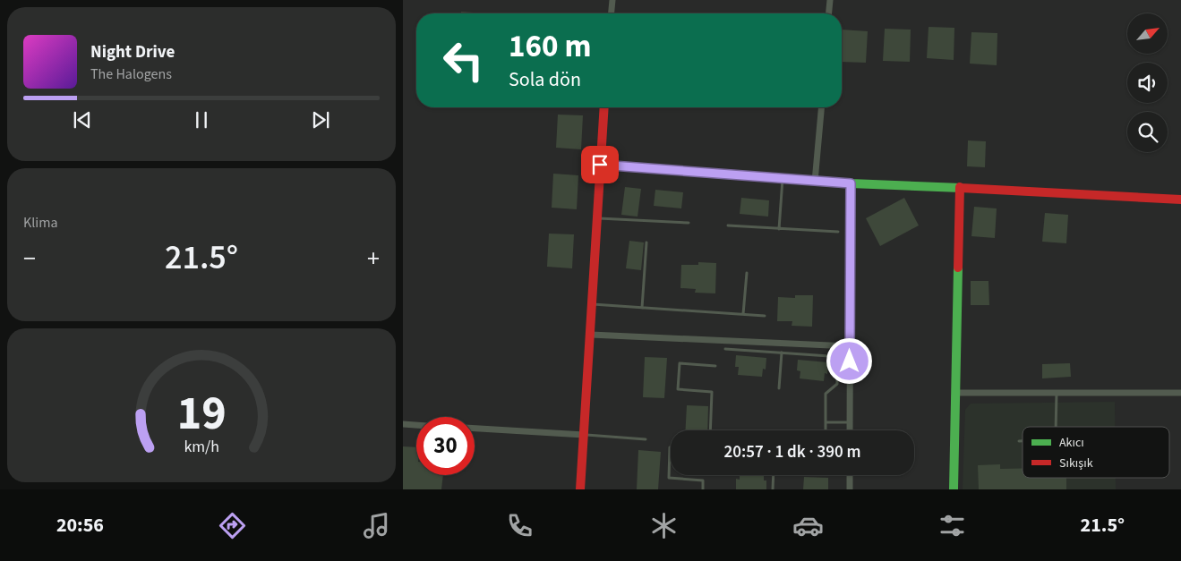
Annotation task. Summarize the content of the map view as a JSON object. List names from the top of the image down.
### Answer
{
  "legend": ["Akıcı", "Sıkışık"],
  "north": "top right",
  "page": {
    "turn": ["160 m", "Sola dön"],
    "song": ["Night Drive", "The Halogens"],
    "tile": "Klima",
    "heat": ["−", "21.5°", "+"],
    "limit": "30",
    "trip": "20:57 · 1 dk · 390 m",
    "tabs": ["20:56", "21.5°"],
    "gauge": ["19", "km/h"]
  }
}
